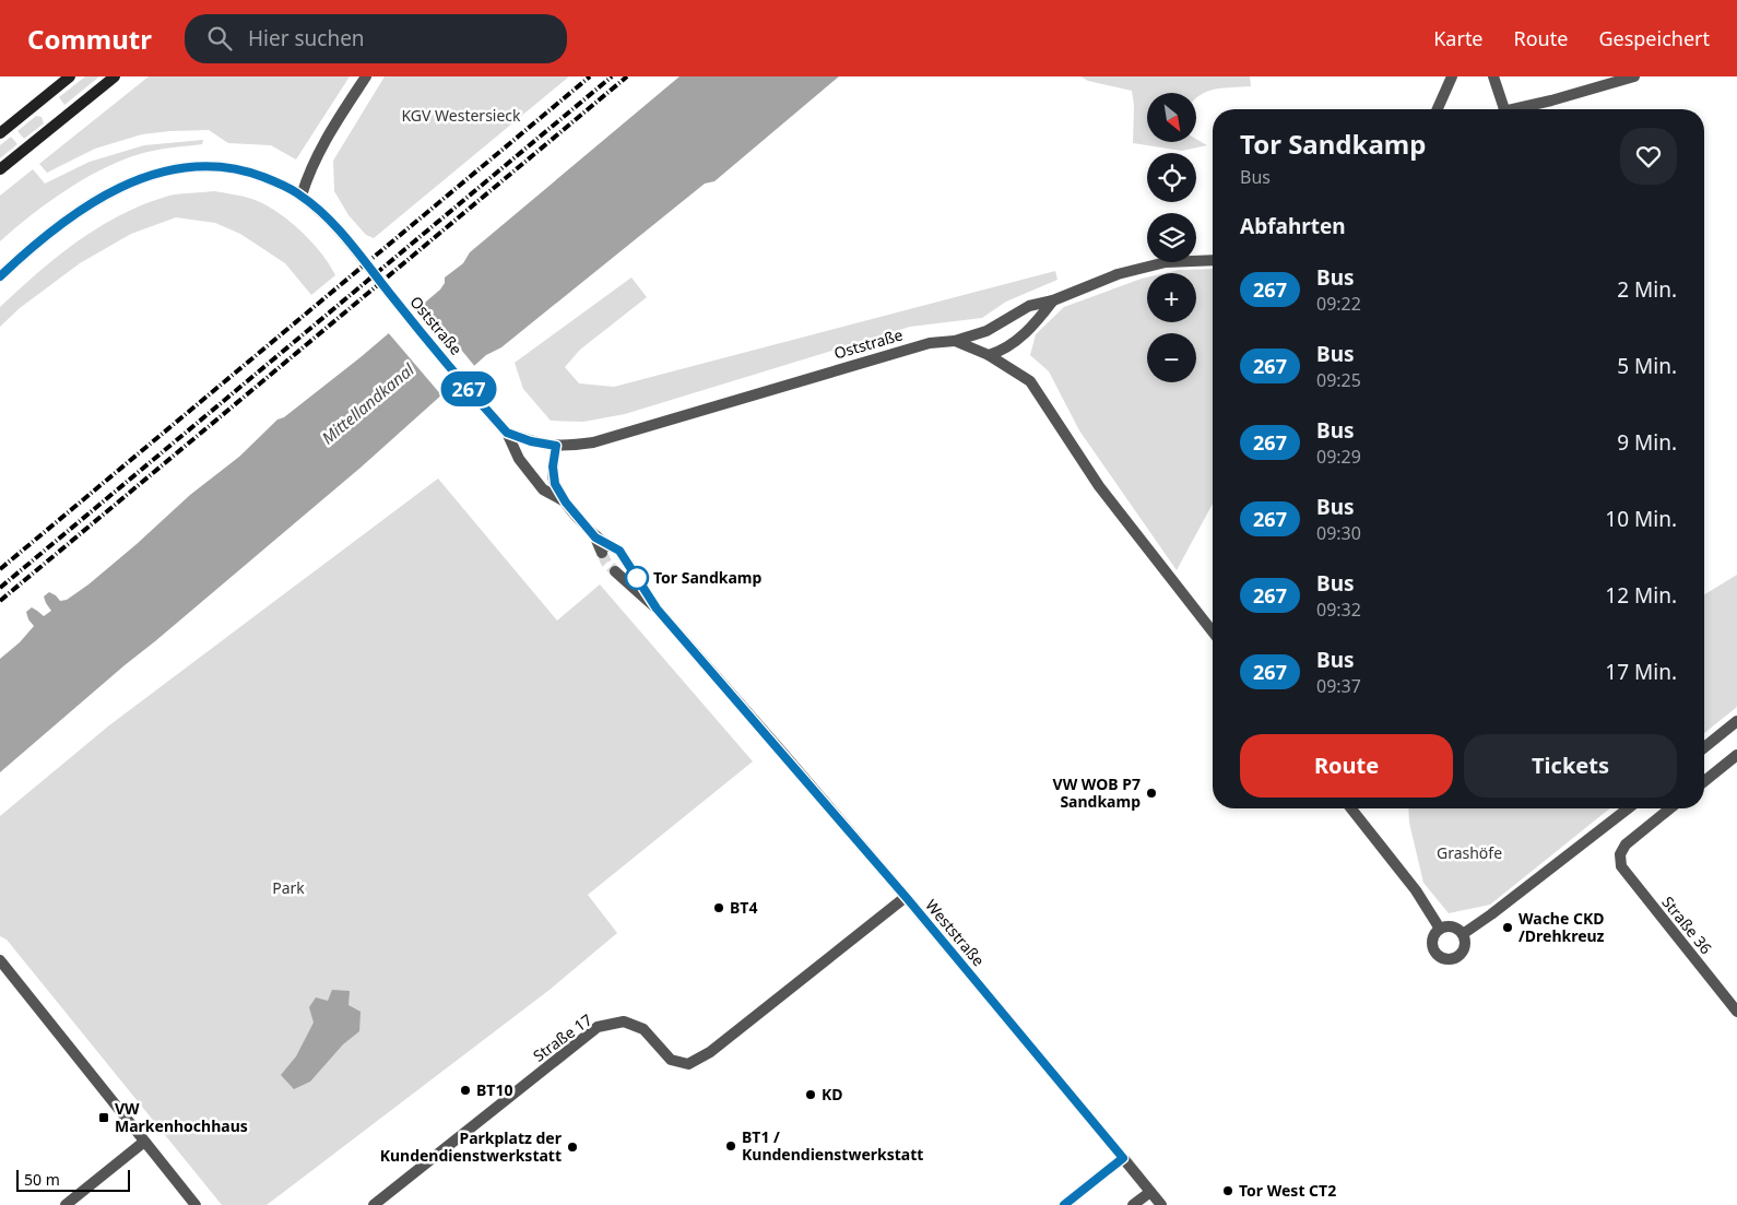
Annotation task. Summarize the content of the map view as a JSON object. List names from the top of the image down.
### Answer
{
  "streets": {
    "street": [
      "Oststraße",
      "Straße 36",
      "Weststraße",
      "Straße 17"
    ]
  },
  "crossings": [
    ["Weststraße", "Straße 17"]
  ],
  "water": ["Mittellandkanal"],
  "parks": ["KGV Westersieck", "Grashöfe", "Park"],
  "places": {
    "other": [
      "Tor Sandkamp",
      "VW WOB P7 Sandkamp",
      "BT4",
      "Wache CKD /Drehkreuz",
      "BT10",
      "KD",
      "BT1 / Kundendienstwerkstatt",
      "Parkplatz der Kundendienstwerkstatt",
      "Tor West CT2"
    ],
    "transit": ["VW Markenhochhaus"]
  },
  "lines": ["bus line 267"],
  "scale_bar": "50 m",
  "north": "bottom right",
  "page": {
    "header": "Commutr",
    "search": "Hier suchen",
    "nav": ["Karte", "Route", "Gespeichert"],
    "on_map": "267",
    "map_buttons": ["+", "−"],
    "heading": [
      ["Tor Sandkamp", "Bus"],
      "Abfahrten"
    ],
    "list": [
      {
        "mark": "267",
        "name": "Bus",
        "note": "09:22",
        "value": "2 Min."
      },
      {
        "mark": "267",
        "name": "Bus",
        "note": "09:25",
        "value": "5 Min."
      },
      {
        "mark": "267",
        "name": "Bus",
        "note": "09:29",
        "value": "9 Min."
      },
      {
        "mark": "267",
        "name": "Bus",
        "note": "09:30",
        "value": "10 Min."
      },
      {
        "mark": "267",
        "name": "Bus",
        "note": "09:32",
        "value": "12 Min."
      },
      {
        "mark": "267",
        "name": "Bus",
        "note": "09:37",
        "value": "17 Min."
      }
    ],
    "buttons": ["Route", "Tickets"],
    "scale": "50 m"
  }
}
